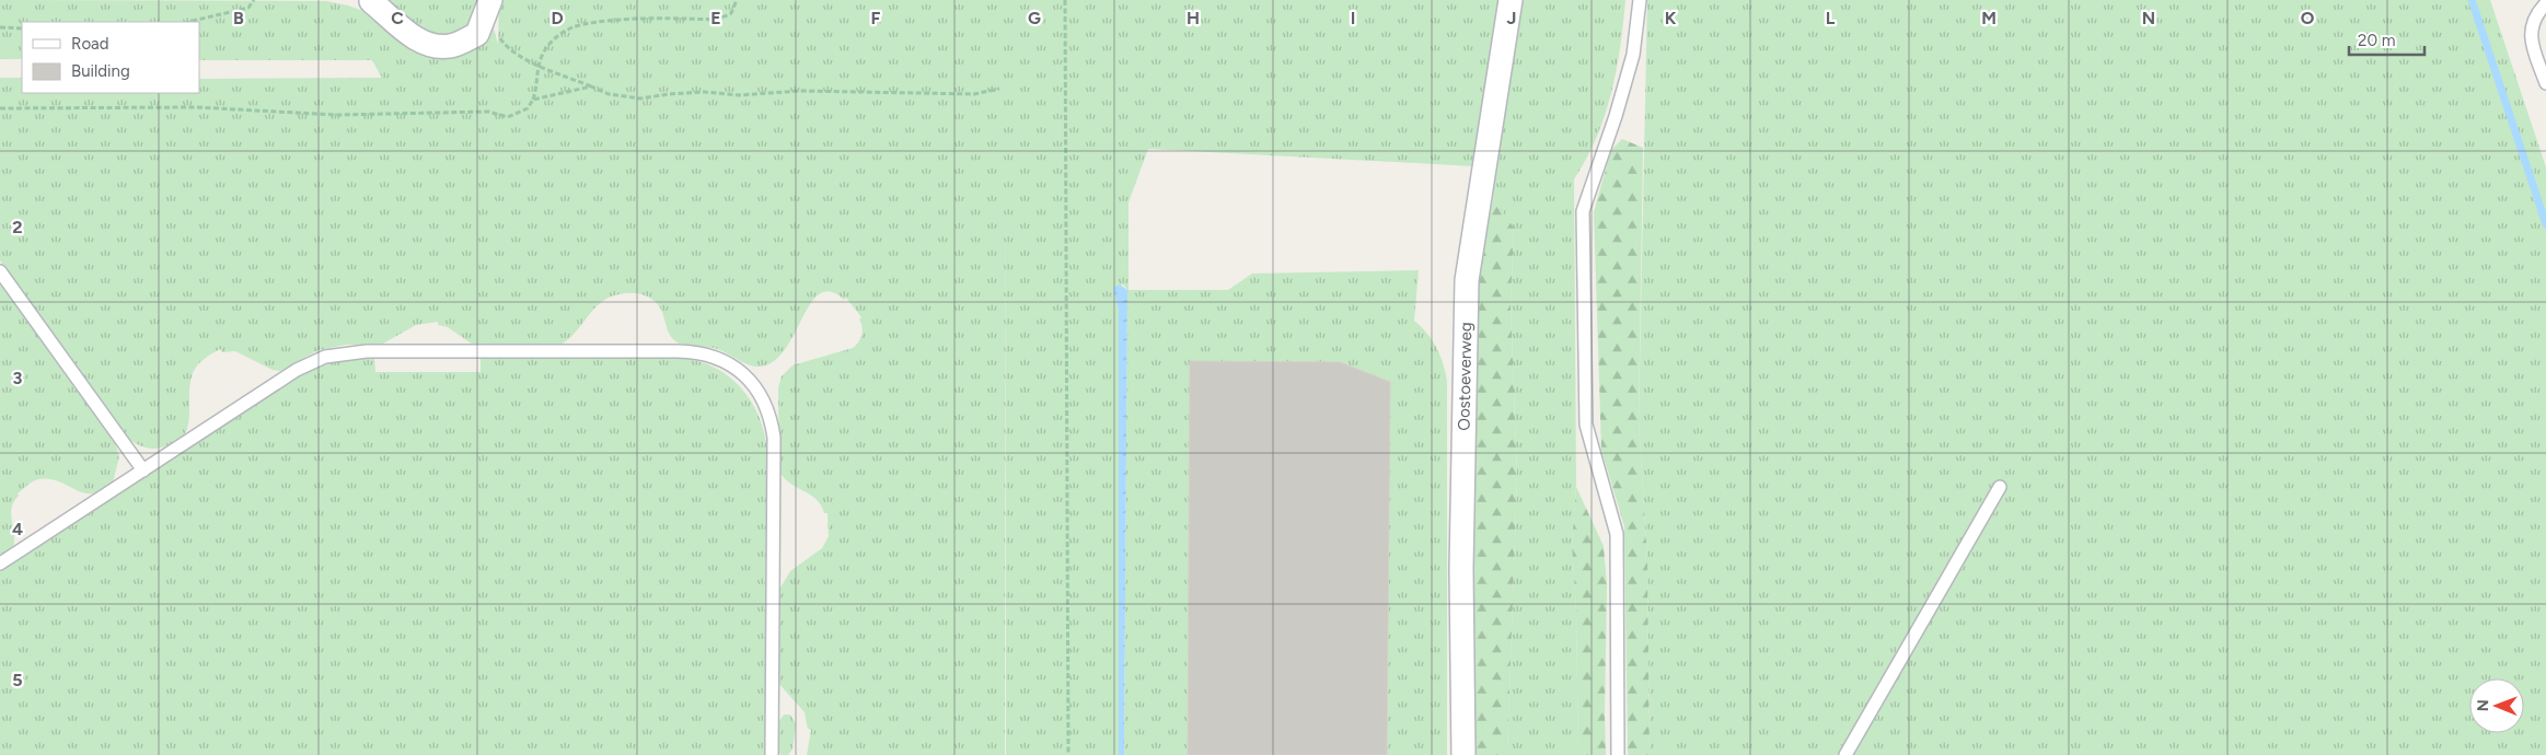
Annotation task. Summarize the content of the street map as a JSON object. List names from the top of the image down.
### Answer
{
  "streets": {
    "street": ["Oostoeverweg"]
  },
  "legend": ["Road", "Building"],
  "scale_bar": "20 m",
  "north": "left",
  "grid": {
    "columns": [
      "B",
      "C",
      "D",
      "E",
      "F",
      "G",
      "H",
      "I",
      "J",
      "K",
      "L",
      "M",
      "N",
      "O"
    ],
    "rows": [
      "2",
      "3",
      "4",
      "5"
    ]
  }
}
